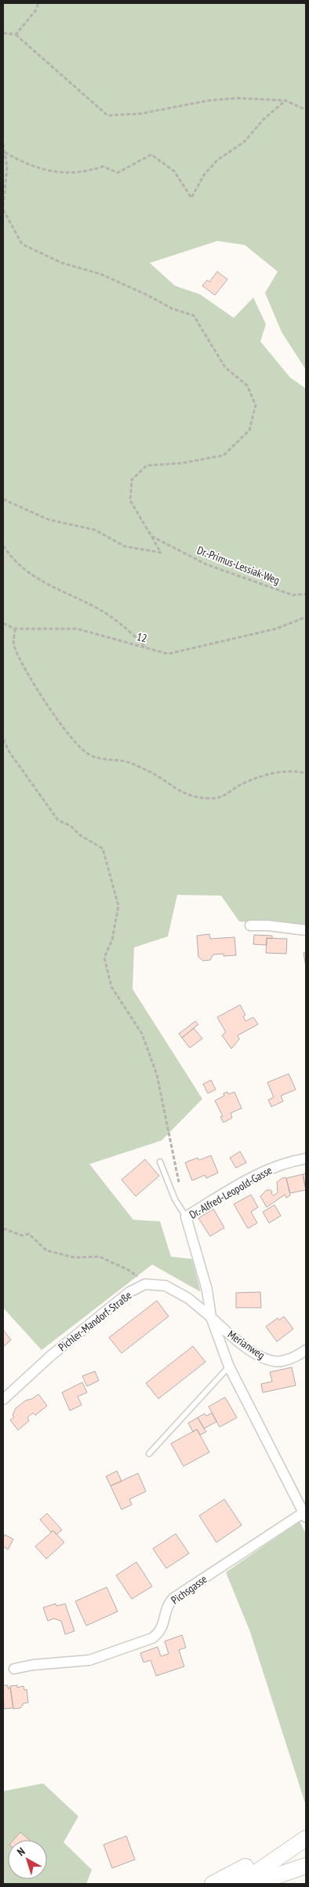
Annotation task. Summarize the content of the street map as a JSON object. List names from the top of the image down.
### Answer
{
  "streets": {
    "street": [
      "Dr.-Alfred-Leopold-Gasse",
      "Pichler-Mandorf-Straße",
      "Merianweg",
      "Pichsgasse"
    ],
    "path": ["Dr.-Primus-Lessiak-Weg", "12"]
  },
  "crossings": [
    ["Dr.-Alfred-Leopold-Gasse", "Merianweg"]
  ],
  "north": "top left"
}
